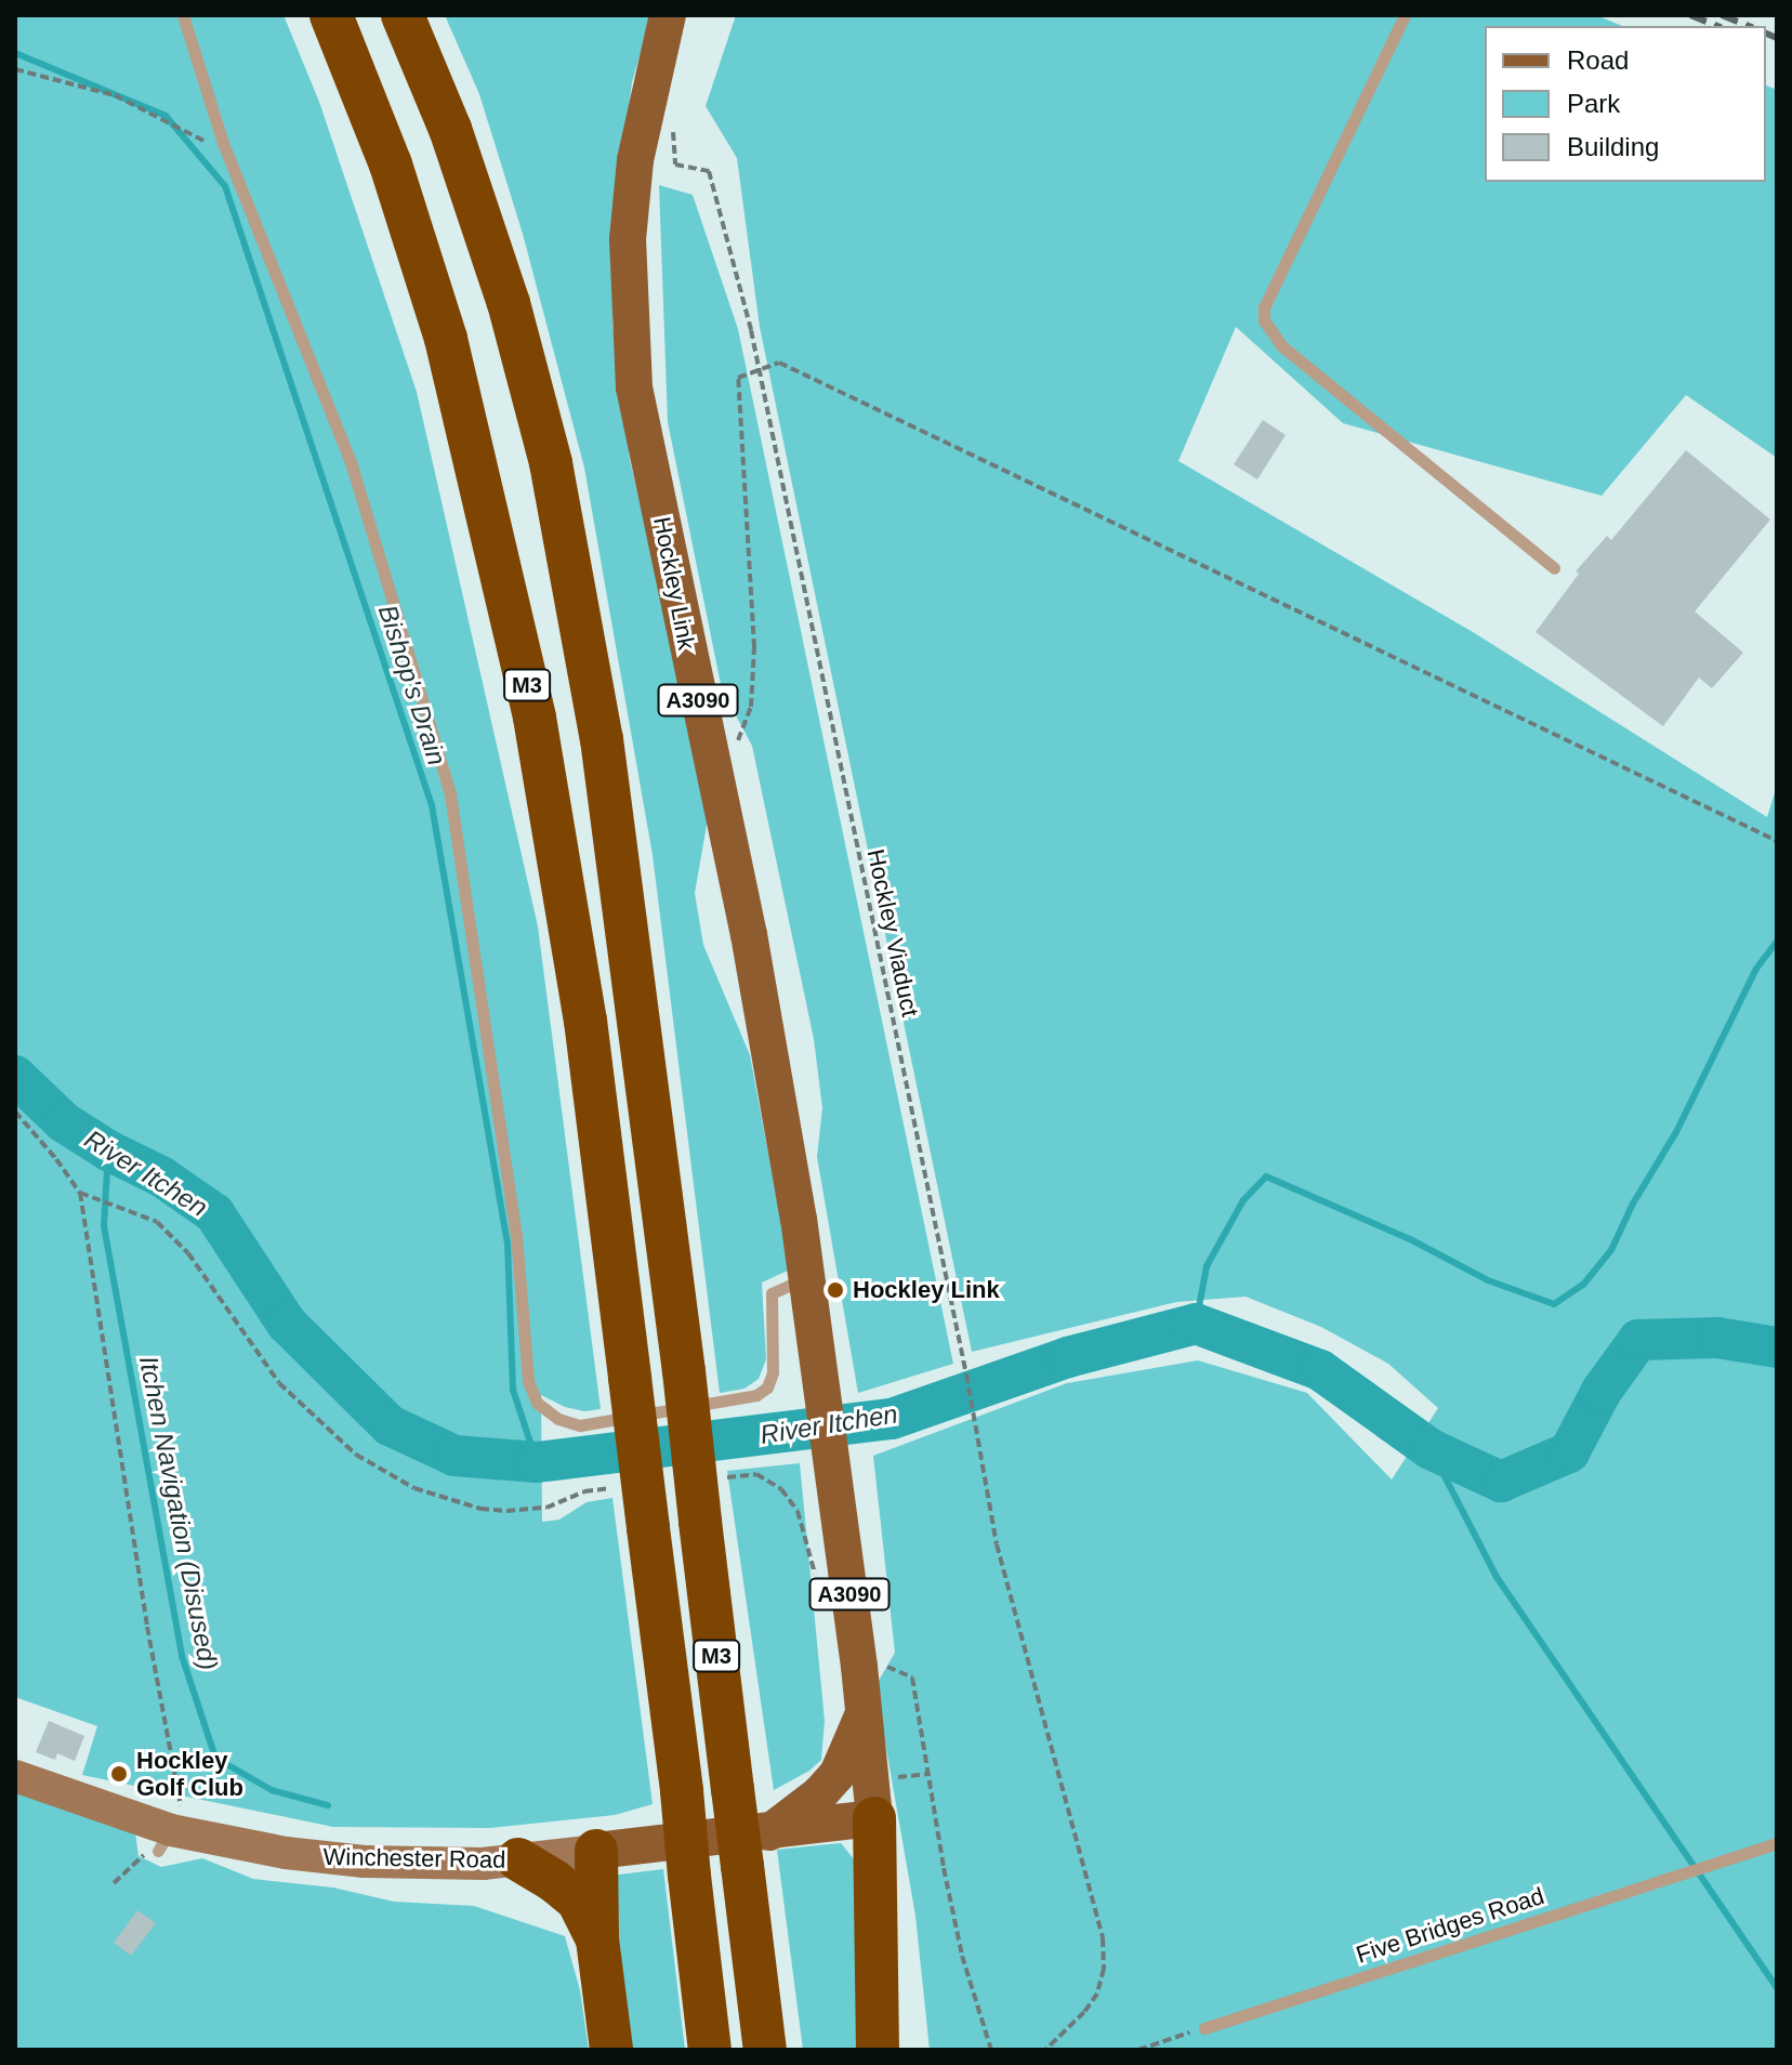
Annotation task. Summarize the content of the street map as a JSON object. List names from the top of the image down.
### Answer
{
  "streets": {
    "highway": ["M3"],
    "main road": ["Hockley Link", "A3090", "Winchester Road"],
    "lane": ["Five Bridges Road"],
    "path": ["Hockley Viaduct"]
  },
  "crossings": [
    ["Hockley Link", "Winchester Road"]
  ],
  "water": ["Bishop's Drain", "River Itchen", "Itchen Navigation (Disused)"],
  "places": ["Hockley Link", "Hockley Golf Club"],
  "legend": ["Road", "Park", "Building"]
}
